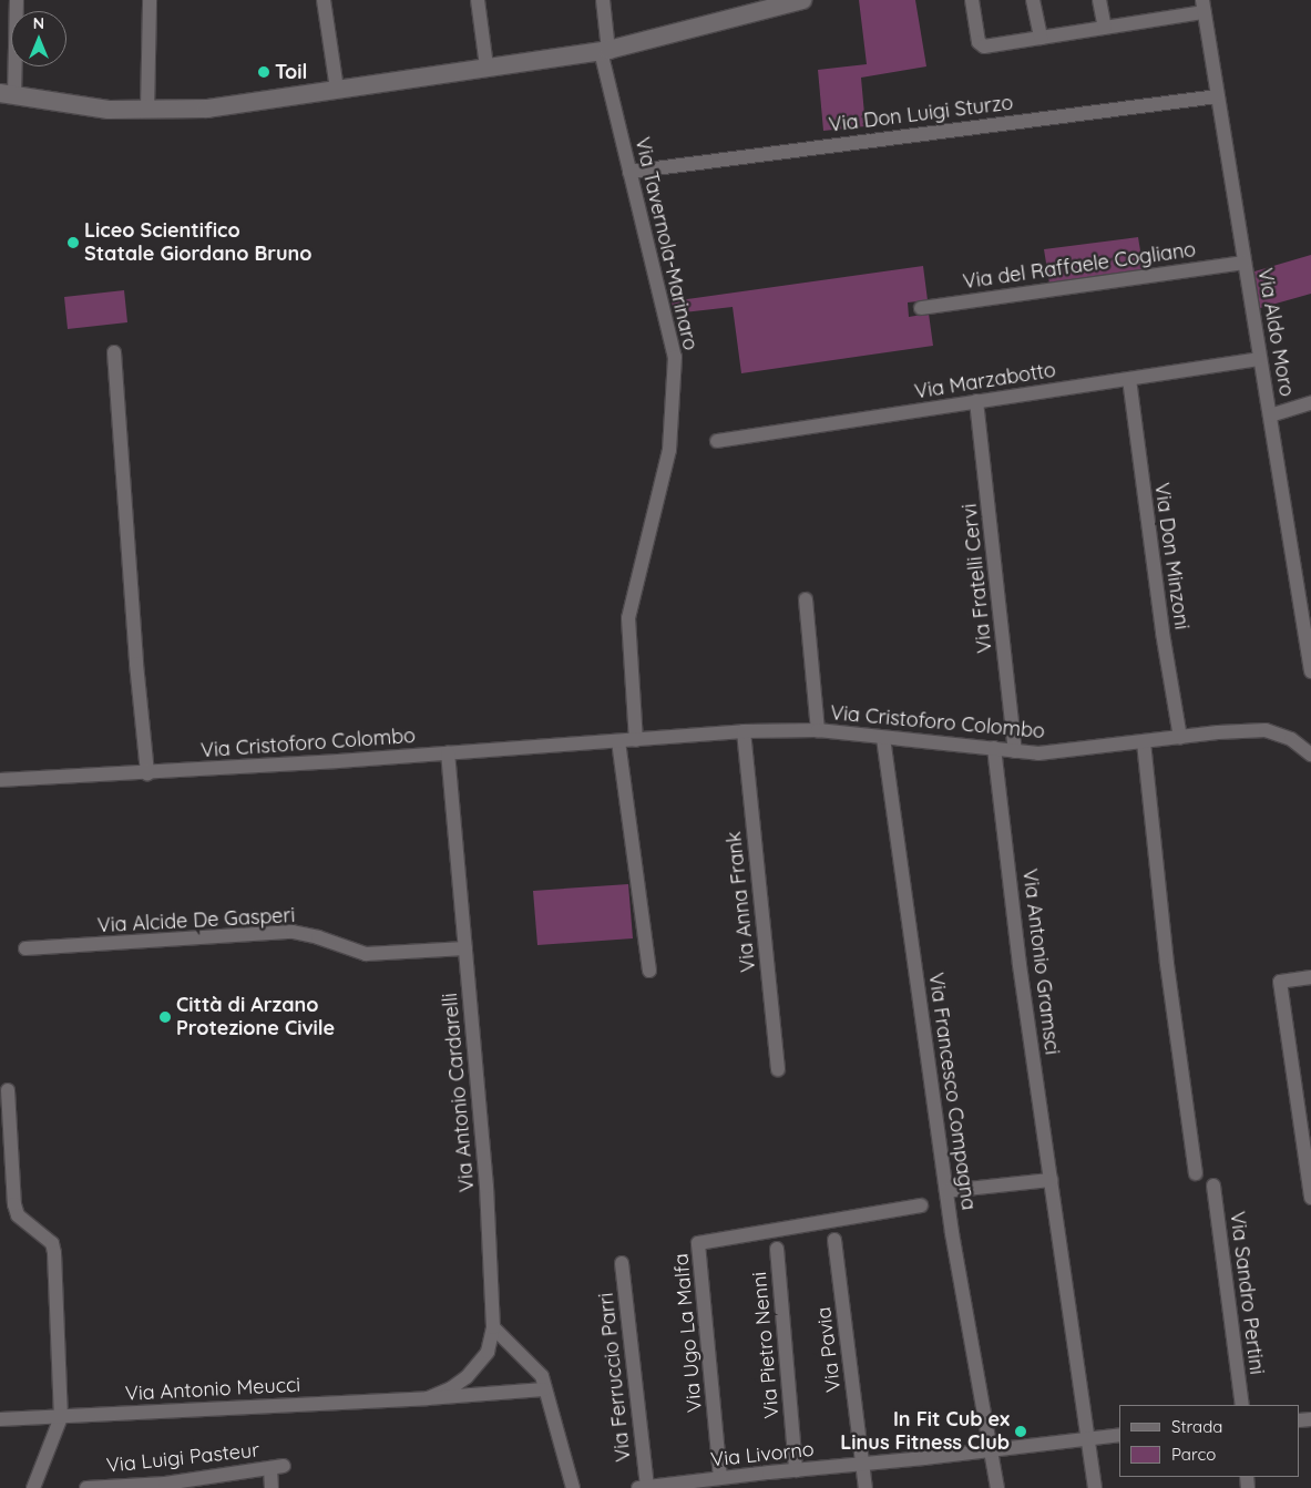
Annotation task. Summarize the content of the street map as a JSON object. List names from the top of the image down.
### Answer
{
  "streets": {
    "street": [
      "Via Don Luigi Sturzo",
      "Via Tavernola-Marinaro",
      "Via del Raffaele Cogliano",
      "Via Aldo Moro",
      "Via Marzabotto",
      "Via Don Minzoni",
      "Via Fratelli Cervi",
      "Via Cristoforo Colombo",
      "Via Anna Frank",
      "Via Alcide De Gasperi",
      "Via Antonio Gramsci",
      "Via Francesco Compagna",
      "Via Antonio Cardarelli",
      "Via Sandro Pertini",
      "Via Ugo La Malfa",
      "Via Pietro Nenni",
      "Via Pavia",
      "Via Ferruccio Parri",
      "Via Antonio Meucci",
      "Via Livorno",
      "Via Luigi Pasteur"
    ]
  },
  "crossings": [
    ["Via Don Luigi Sturzo", "Via Tavernola-Marinaro"],
    ["Via Don Luigi Sturzo", "Via Aldo Moro"],
    ["Via Tavernola-Marinaro", "Via Cristoforo Colombo"],
    ["Via del Raffaele Cogliano", "Via Aldo Moro"],
    ["Via Aldo Moro", "Via Marzabotto"],
    ["Via Marzabotto", "Via Don Minzoni"],
    ["Via Marzabotto", "Via Fratelli Cervi"],
    ["Via Don Minzoni", "Via Cristoforo Colombo"],
    ["Via Fratelli Cervi", "Via Cristoforo Colombo"],
    ["Via Cristoforo Colombo", "Via Anna Frank"],
    ["Via Cristoforo Colombo", "Via Antonio Gramsci"],
    ["Via Cristoforo Colombo", "Via Francesco Compagna"],
    ["Via Cristoforo Colombo", "Via Antonio Cardarelli"],
    ["Via Alcide De Gasperi", "Via Antonio Cardarelli"],
    ["Via Antonio Gramsci", "Via Livorno"],
    ["Via Francesco Compagna", "Via Livorno"],
    ["Via Antonio Cardarelli", "Via Antonio Meucci"],
    ["Via Ugo La Malfa", "Via Livorno"],
    ["Via Pietro Nenni", "Via Livorno"],
    ["Via Pavia", "Via Livorno"],
    ["Via Ferruccio Parri", "Via Livorno"]
  ],
  "places": [
    "Toil",
    "Liceo Scientifico Statale Giordano Bruno",
    "Città di Arzano Protezione Civile",
    "In Fit Cub ex Linus Fitness Club"
  ],
  "legend": ["Strada", "Parco"],
  "north": "top"
}
